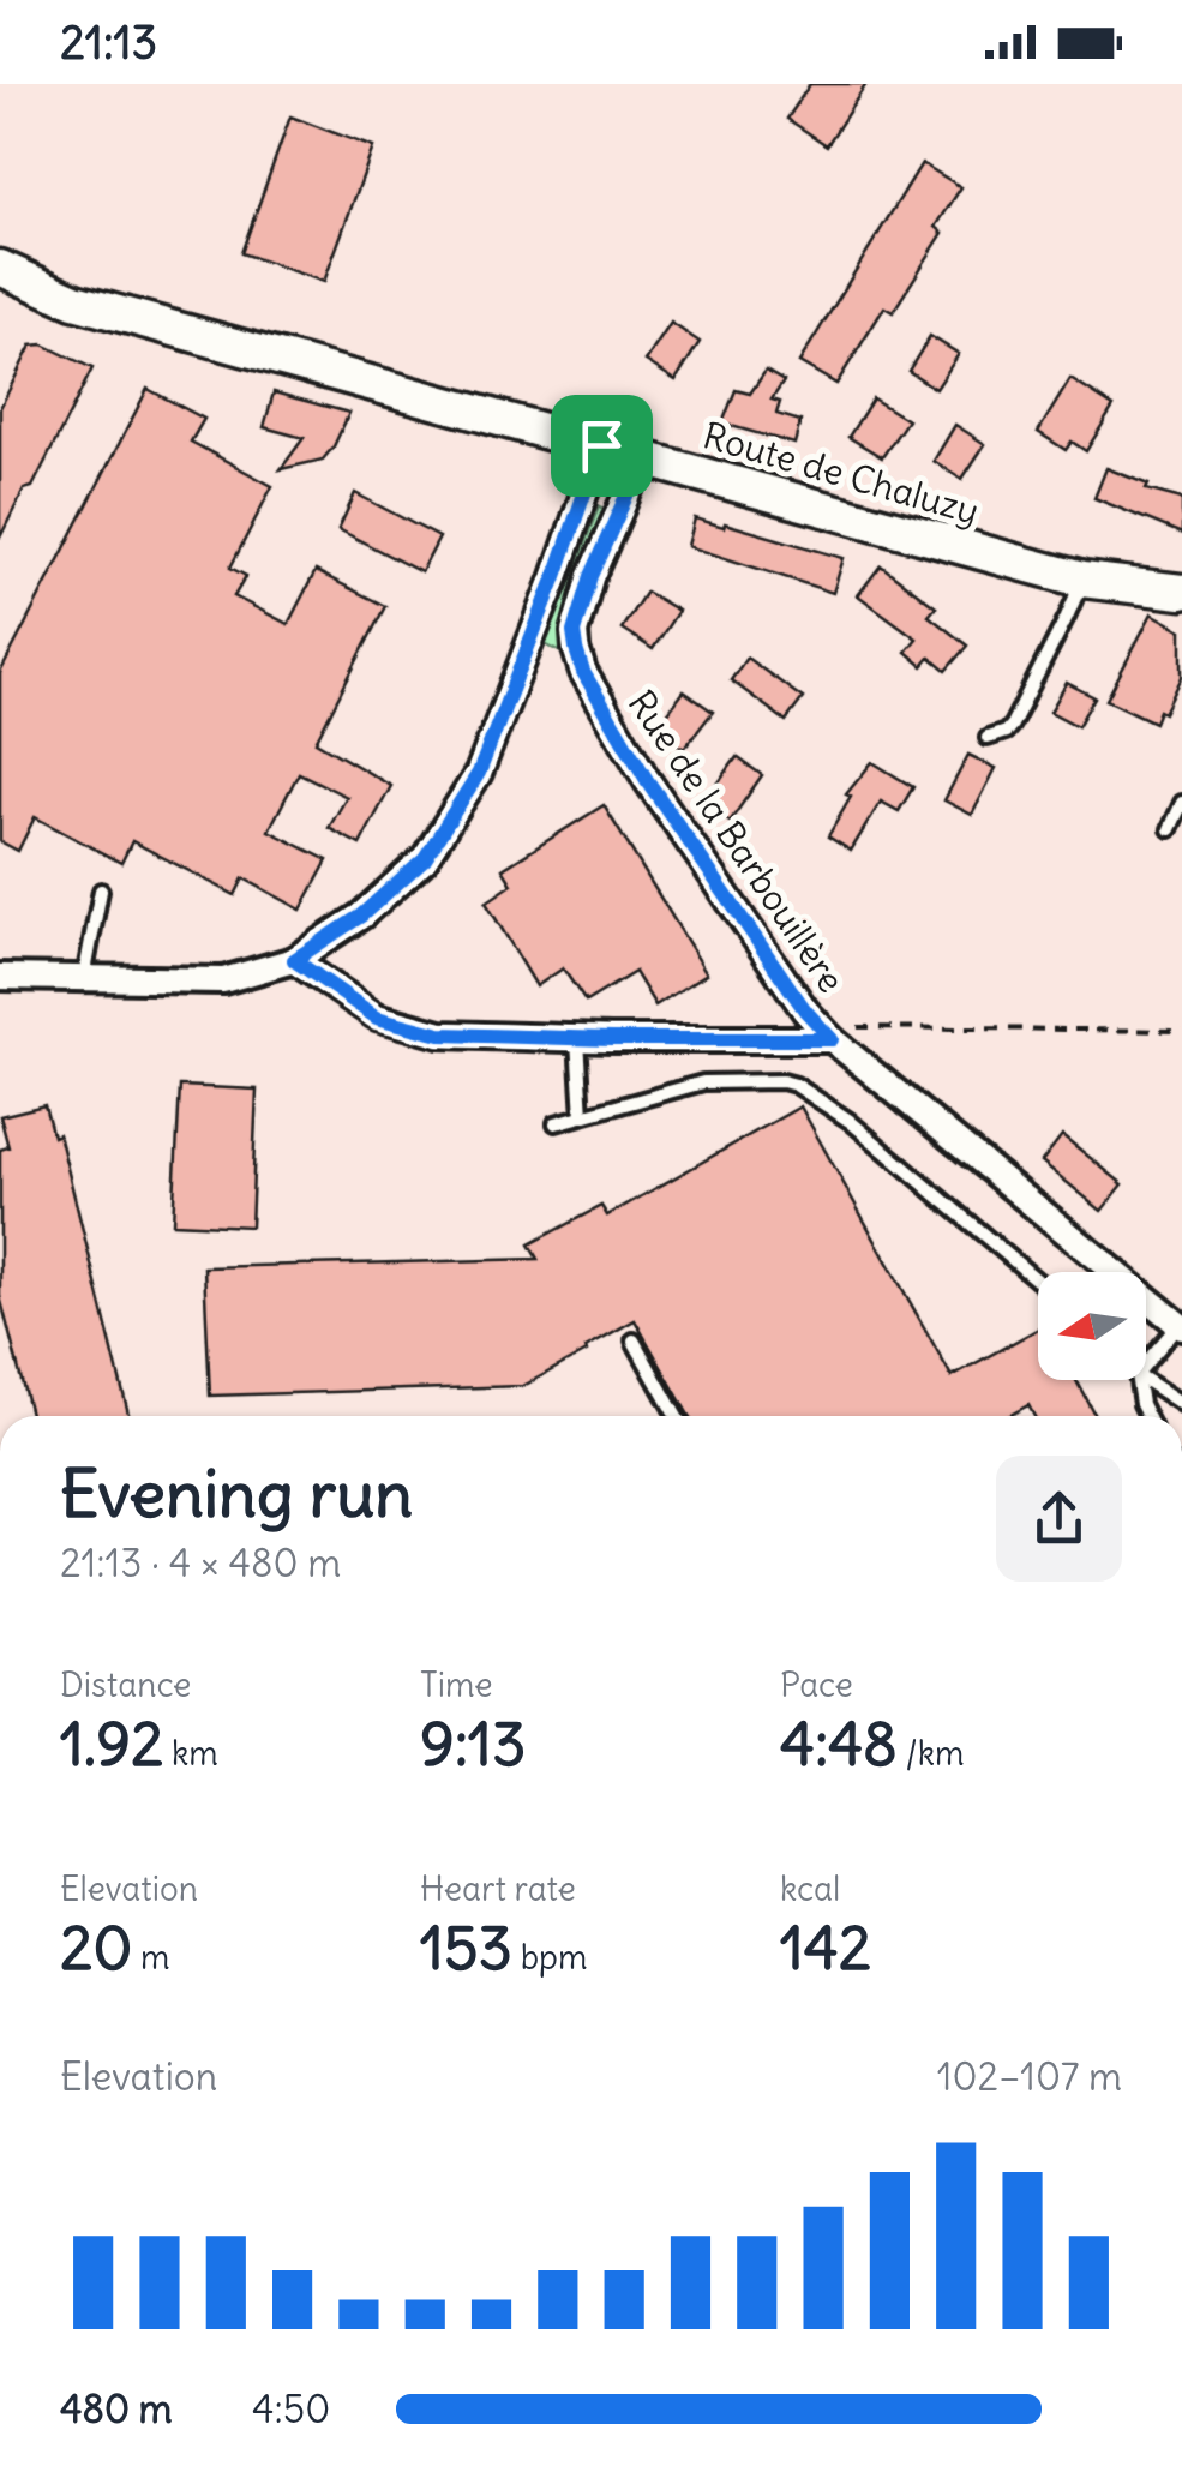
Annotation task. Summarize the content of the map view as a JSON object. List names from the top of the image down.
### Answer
{
  "streets": {
    "street": ["Route de Chaluzy", "Rue de la Barbouillère"]
  },
  "crossings": [
    ["Route de Chaluzy", "Rue de la Barbouillère"]
  ],
  "north": "left",
  "page": {
    "status": "21:13",
    "heading": ["Evening run", "21:13 · 4 × 480 m"],
    "stats": [
      ["Distance", "1.92 km"],
      ["Time", "9:13"],
      ["Pace", "4:48 /km"],
      ["Elevation", "20 m"],
      ["Heart rate", "153 bpm"],
      ["kcal", "142"]
    ],
    "chart": ["Elevation", "102–107 m"],
    "list": [
      {
        "name": "480 m",
        "note": "4:50"
      }
    ]
  }
}
